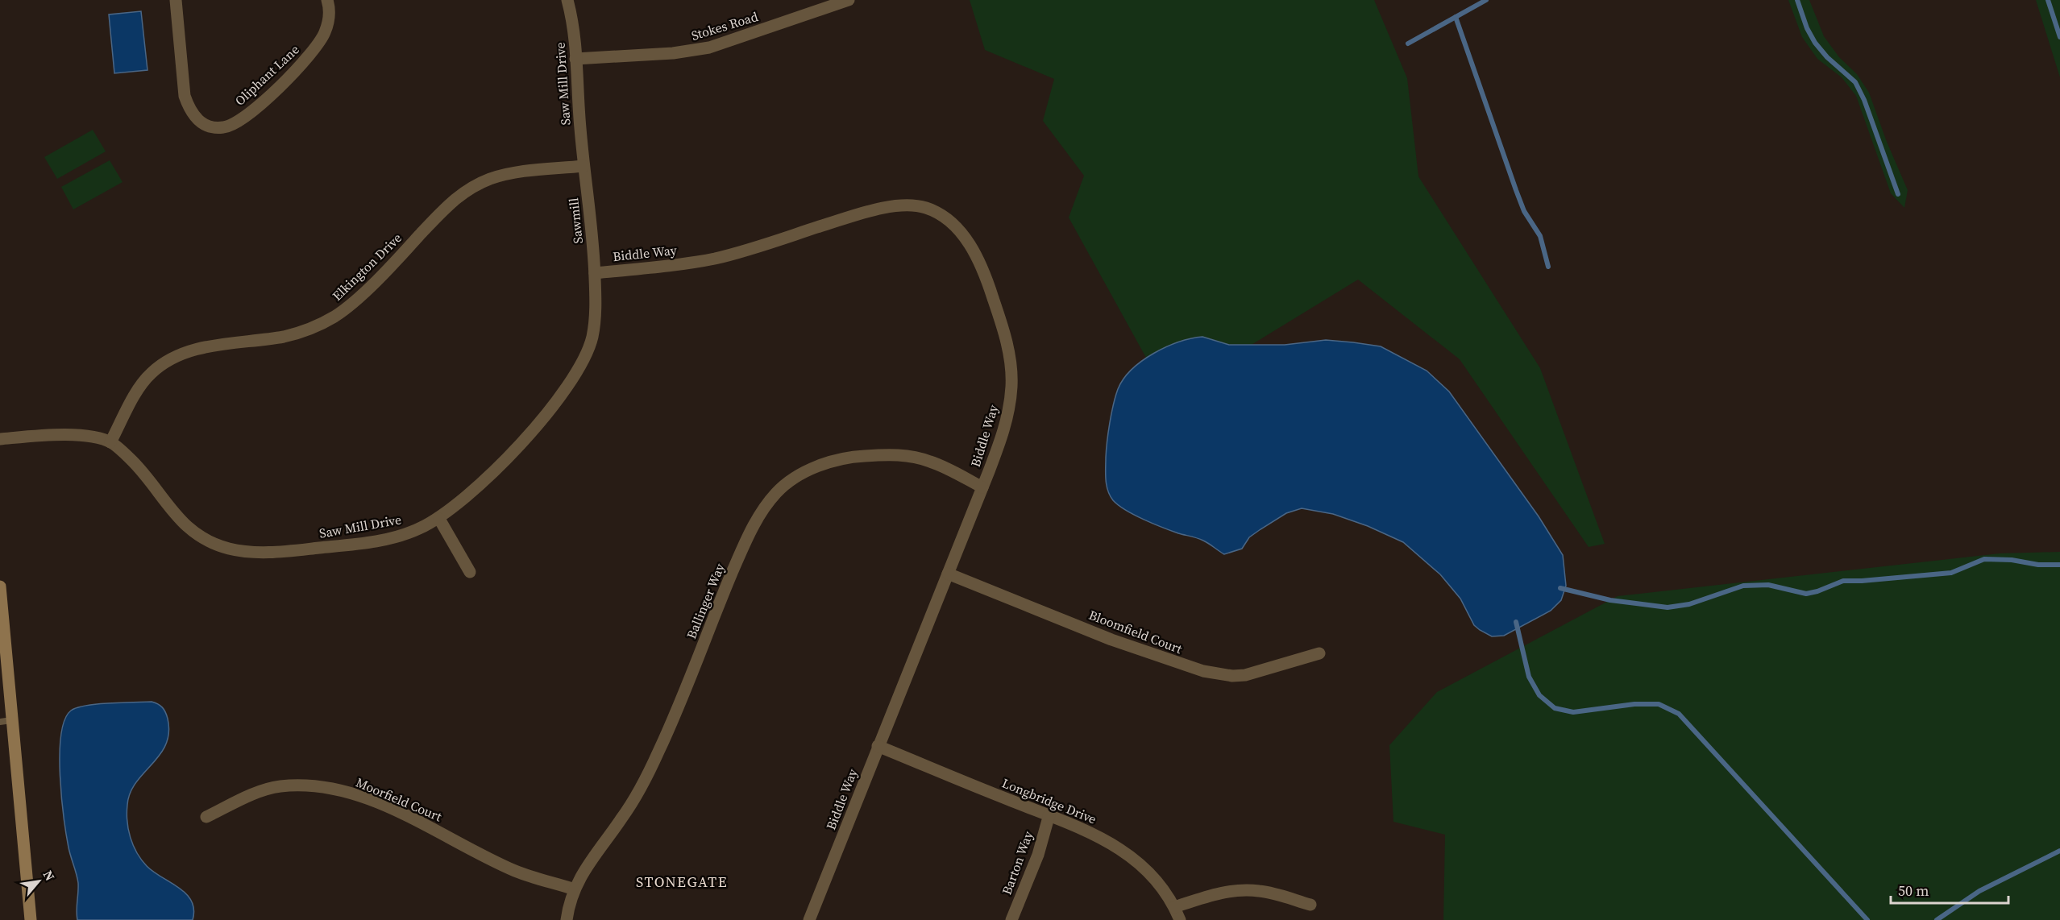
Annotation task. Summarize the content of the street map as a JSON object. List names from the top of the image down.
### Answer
{
  "streets": {
    "street": [
      "Stokes Road",
      "Oliphant Lane",
      "Saw Mill Drive",
      "Sawmill",
      "Biddle Way",
      "Elkington Drive",
      "Ballinger Way",
      "Bloomfield Court",
      "Moorfield Court",
      "Longbridge Drive",
      "Barton Way"
    ]
  },
  "crossings": [
    ["Stokes Road", "Saw Mill Drive"],
    ["Saw Mill Drive", "Sawmill"],
    ["Saw Mill Drive", "Biddle Way"],
    ["Saw Mill Drive", "Elkington Drive"],
    ["Sawmill", "Biddle Way"],
    ["Sawmill", "Elkington Drive"],
    ["Biddle Way", "Ballinger Way"],
    ["Biddle Way", "Bloomfield Court"],
    ["Biddle Way", "Longbridge Drive"],
    ["Ballinger Way", "Moorfield Court"],
    ["Longbridge Drive", "Barton Way"]
  ],
  "districts": ["STONEGATE"],
  "scale_bar": "50 m",
  "north": "top right"
}
